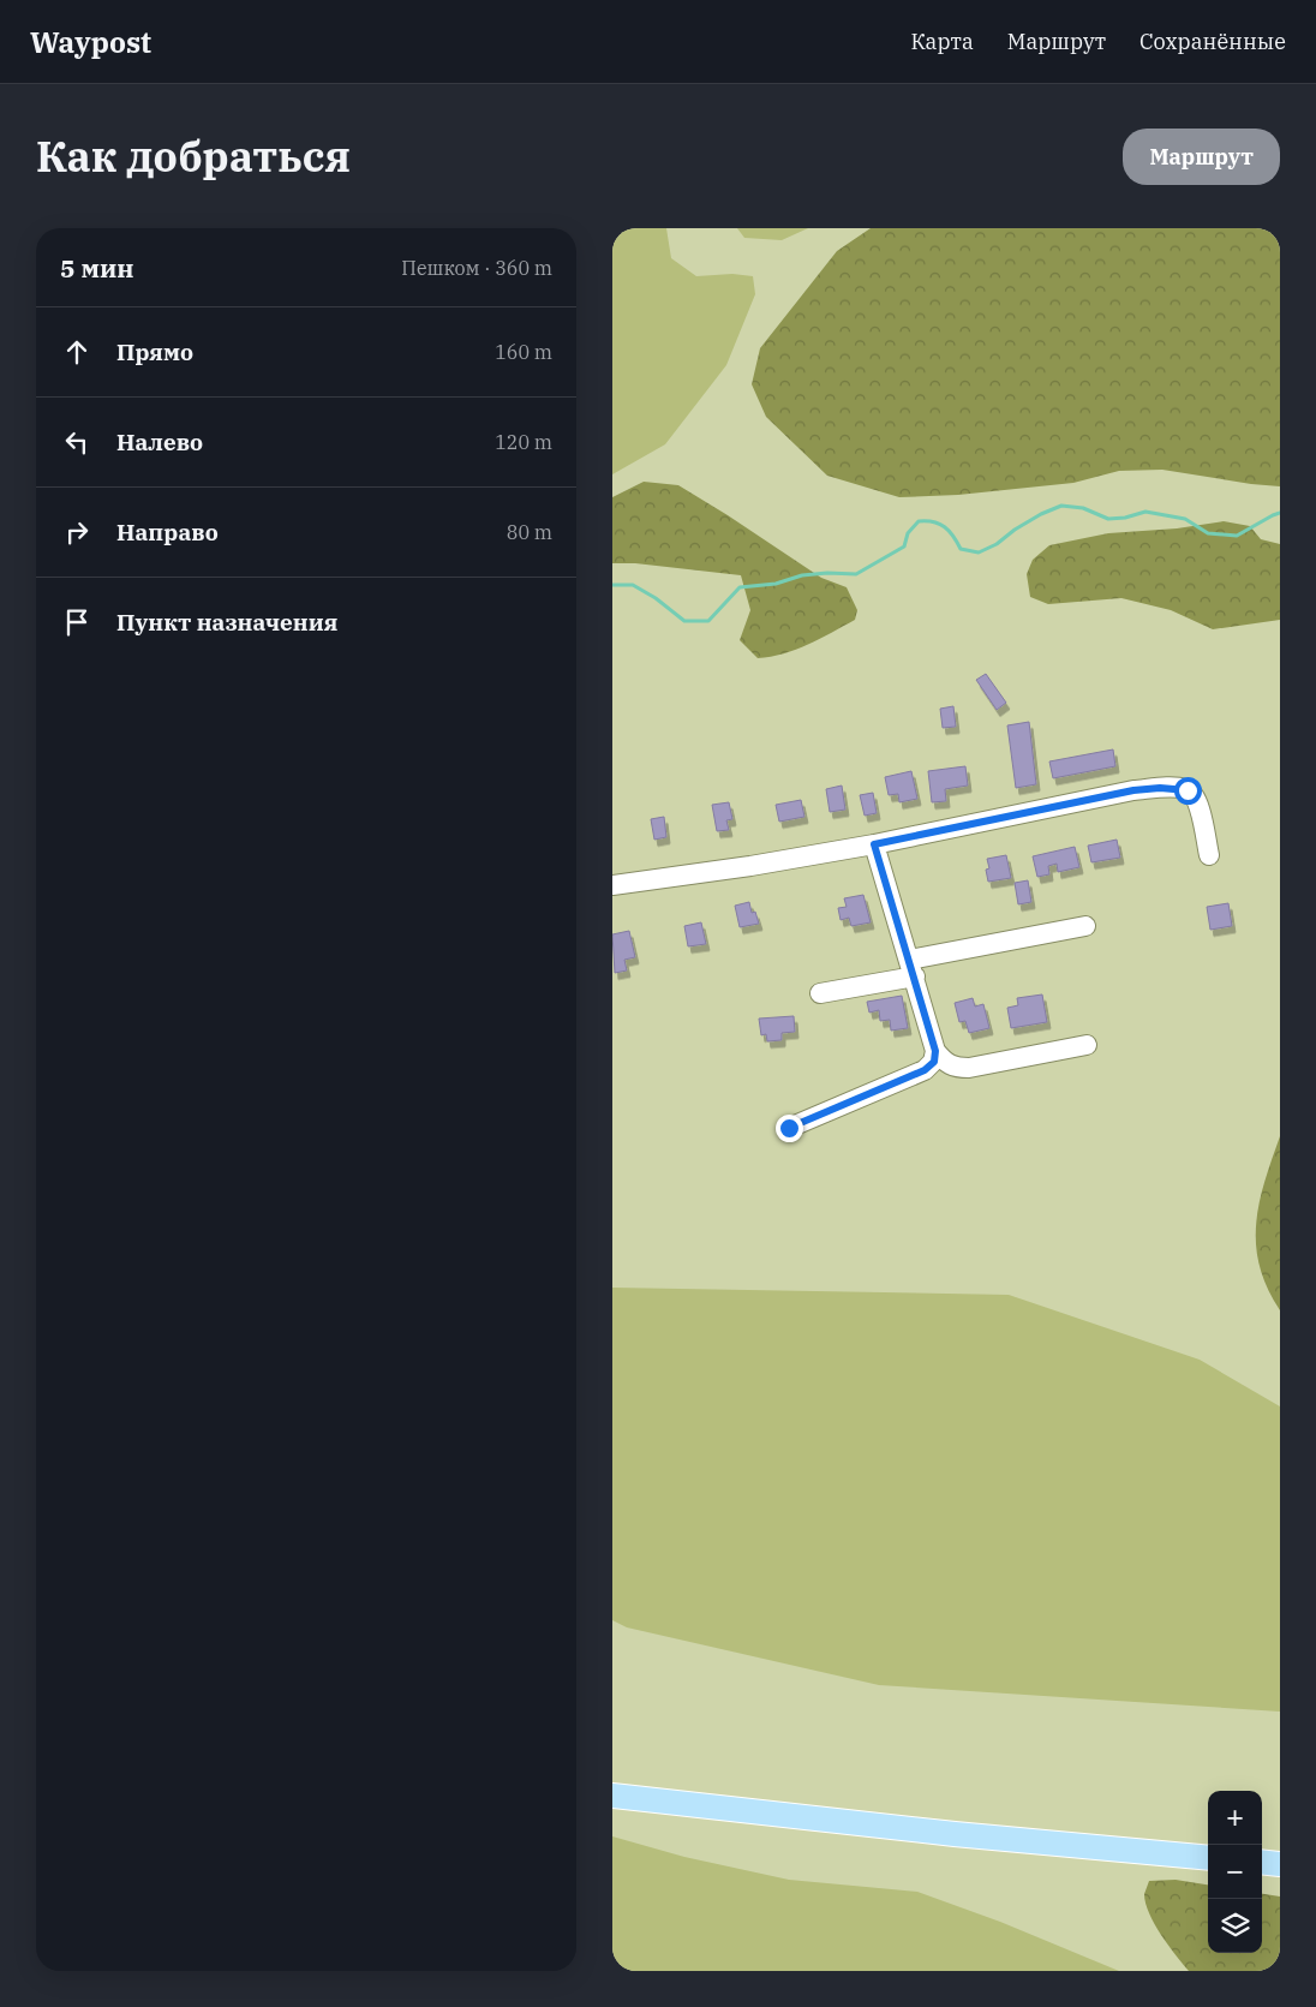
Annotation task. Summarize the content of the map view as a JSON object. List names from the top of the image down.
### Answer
{
  "page": {
    "header": "Waypost",
    "nav": ["Карта", "Маршрут", "Сохранённые"],
    "title": "Как добраться",
    "buttons": "Маршрут",
    "heading": ["5 мин", "Пешком · 360 m"],
    "list": [
      ["Прямо", "160 m"],
      ["Налево", "120 m"],
      ["Направо", "80 m"],
      "Пункт назначения"
    ],
    "map_buttons": ["+", "−"]
  }
}
